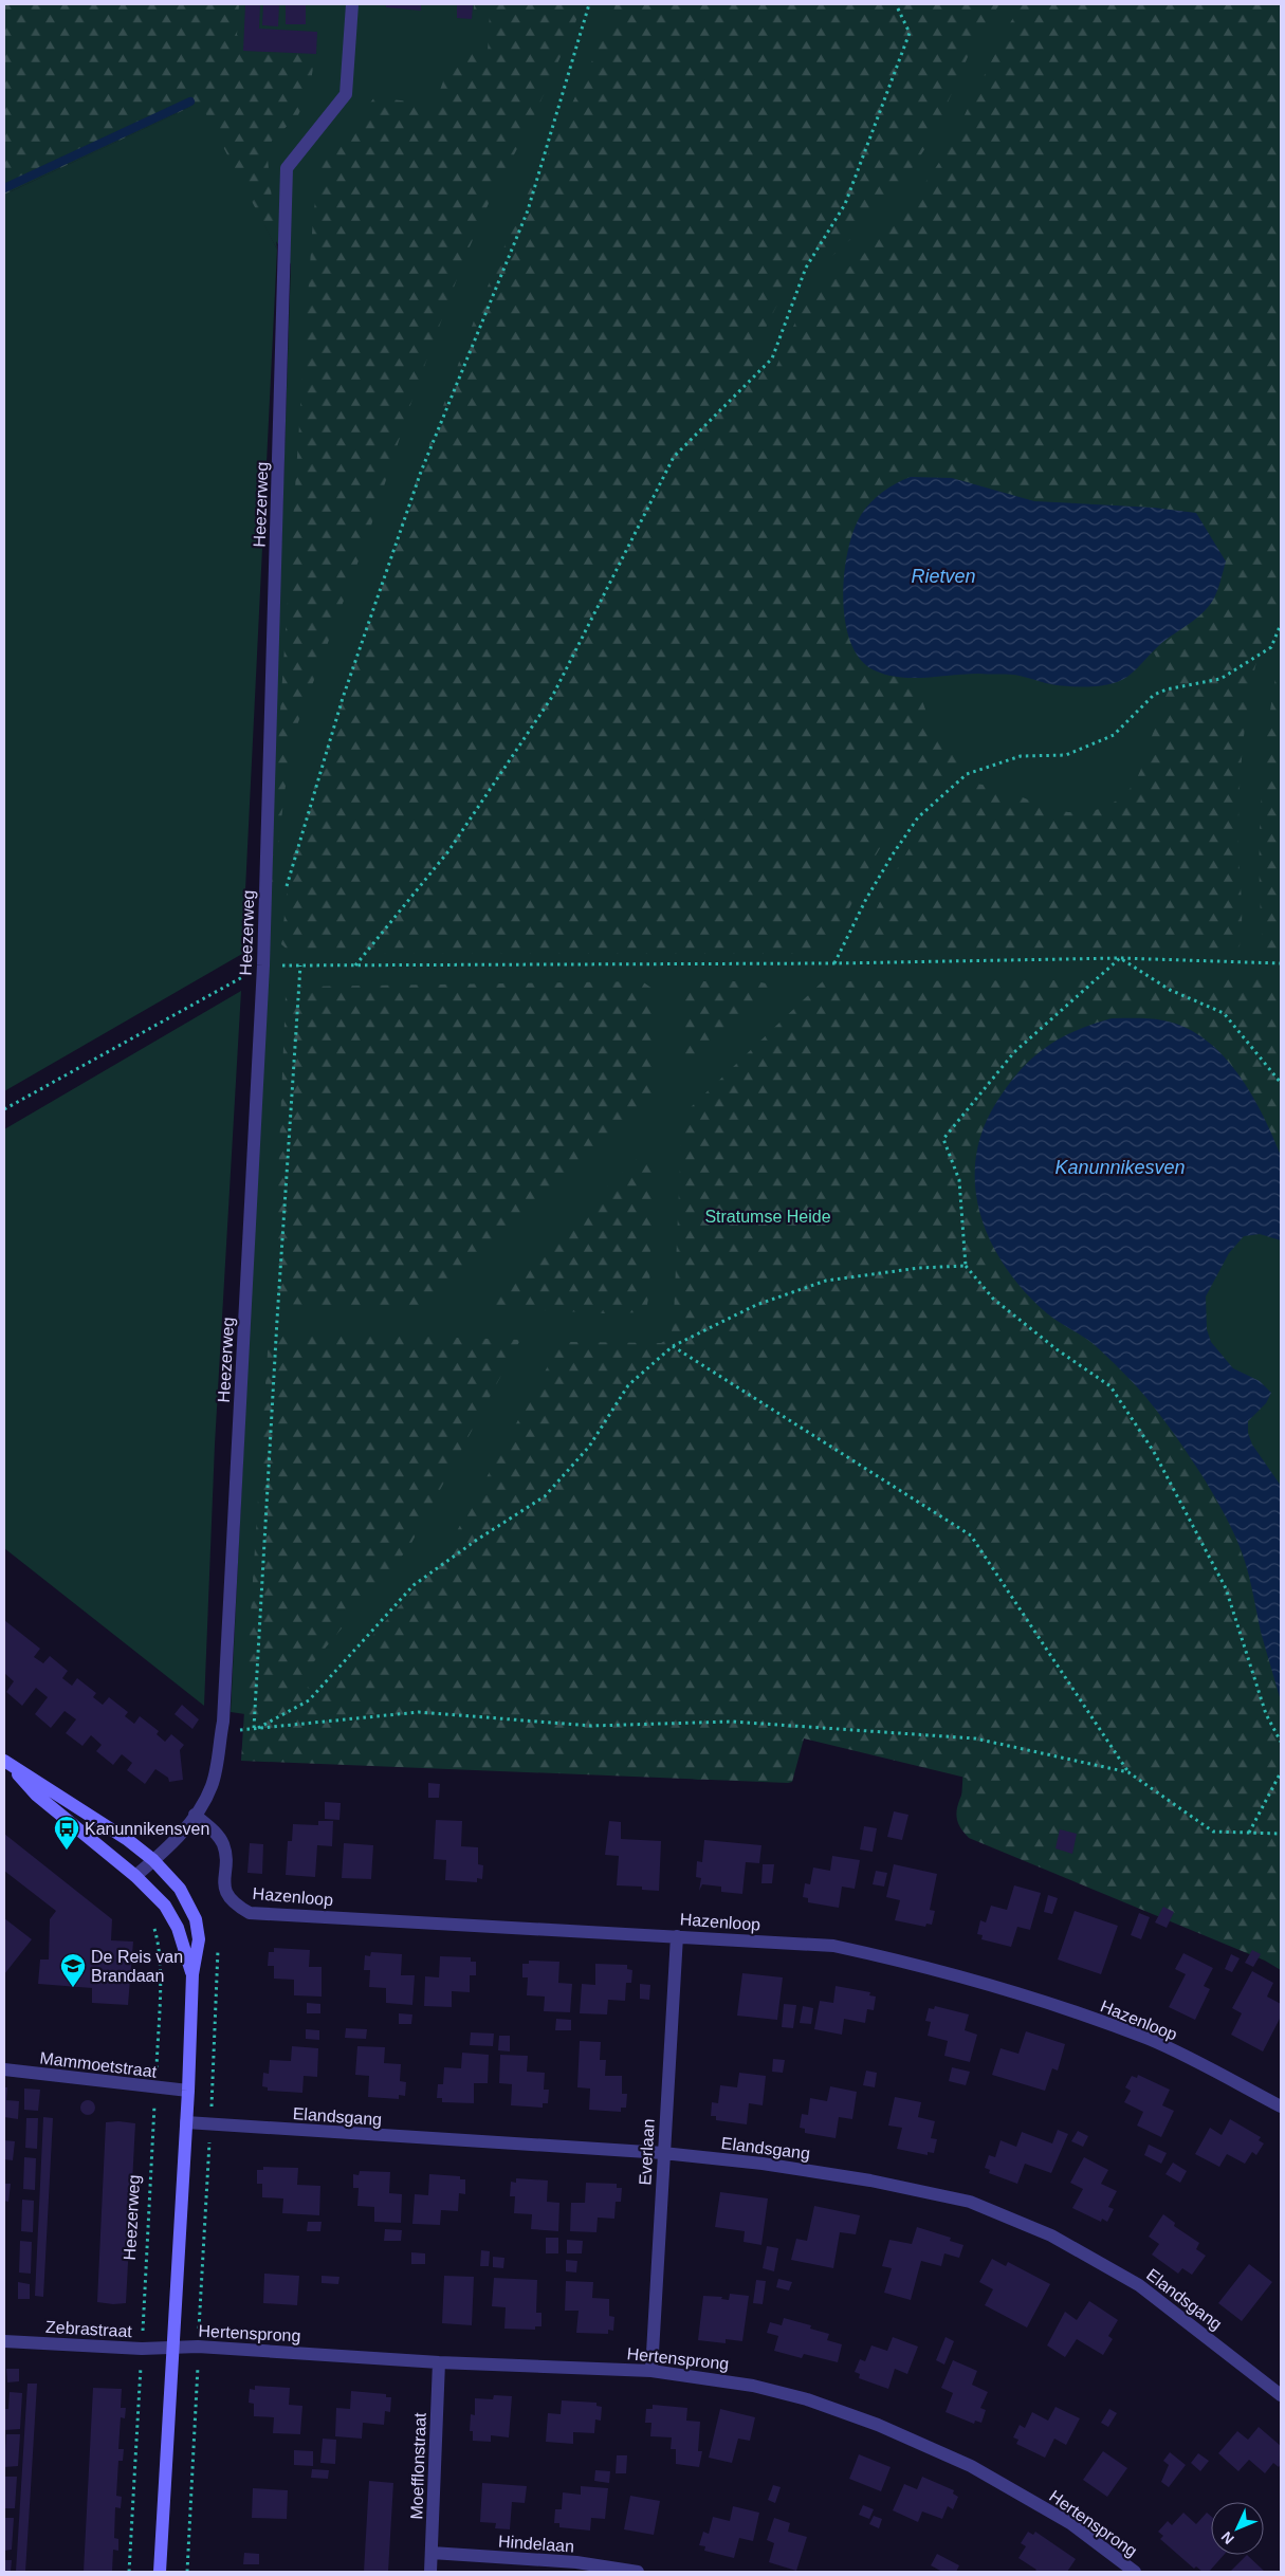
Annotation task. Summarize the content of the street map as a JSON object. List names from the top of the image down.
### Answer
{
  "streets": {
    "street": [
      "Heezerweg",
      "Hazenloop",
      "Mammoetstraat",
      "Elandsgang",
      "Everlaan",
      "Zebrastraat",
      "Hertensprong",
      "Moefflonstraat",
      "Hindelaan"
    ]
  },
  "crossings": [
    ["Heezerweg", "Hazenloop"],
    ["Heezerweg", "Mammoetstraat"],
    ["Heezerweg", "Zebrastraat"],
    ["Hazenloop", "Everlaan"],
    ["Elandsgang", "Everlaan"],
    ["Everlaan", "Hertensprong"],
    ["Zebrastraat", "Hertensprong"],
    ["Hertensprong", "Moefflonstraat"],
    ["Moefflonstraat", "Hindelaan"]
  ],
  "water": ["Rietven", "Kanunnikesven"],
  "parks": ["Stratumse Heide"],
  "places": {
    "bus stop": ["Kanunnikensven"],
    "school or university": ["De Reis van Brandaan"]
  },
  "north": "bottom left"
}
